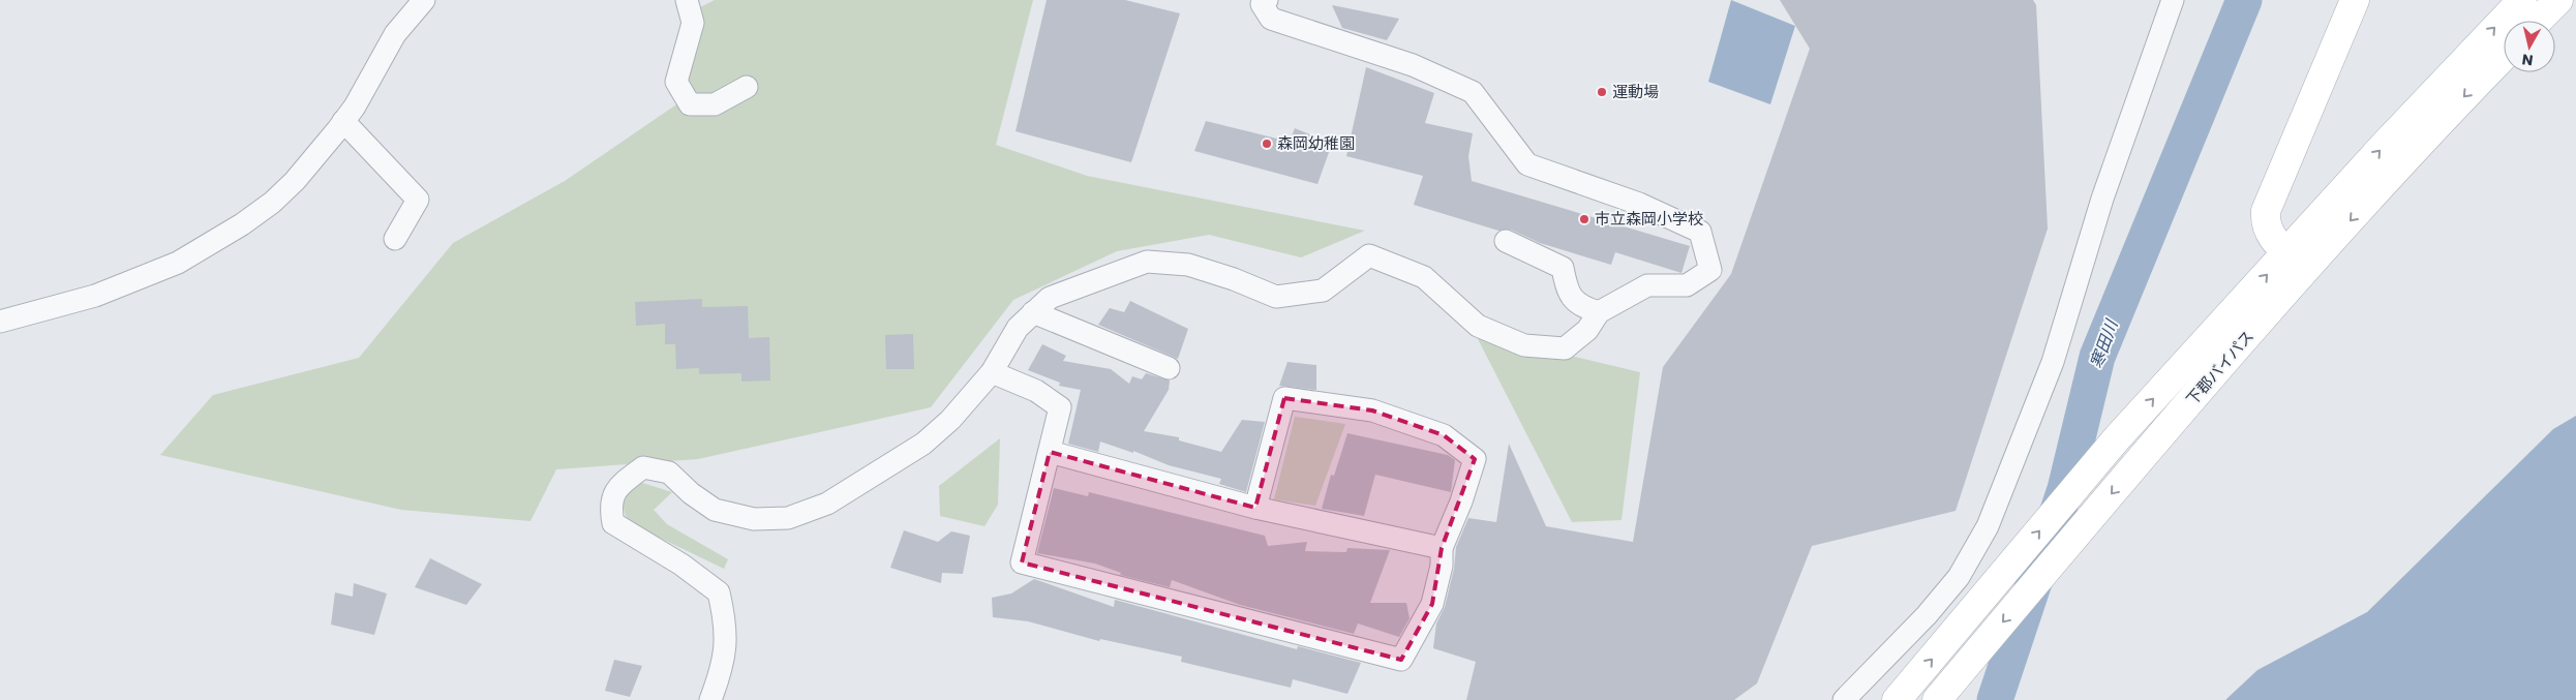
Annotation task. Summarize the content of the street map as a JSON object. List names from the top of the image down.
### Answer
{
  "streets": {
    "street": ["下郡バイパス"]
  },
  "water": ["寒田川"],
  "places": ["運動場", "森岡幼稚園", "市立森岡小学校"],
  "north": "bottom"
}
